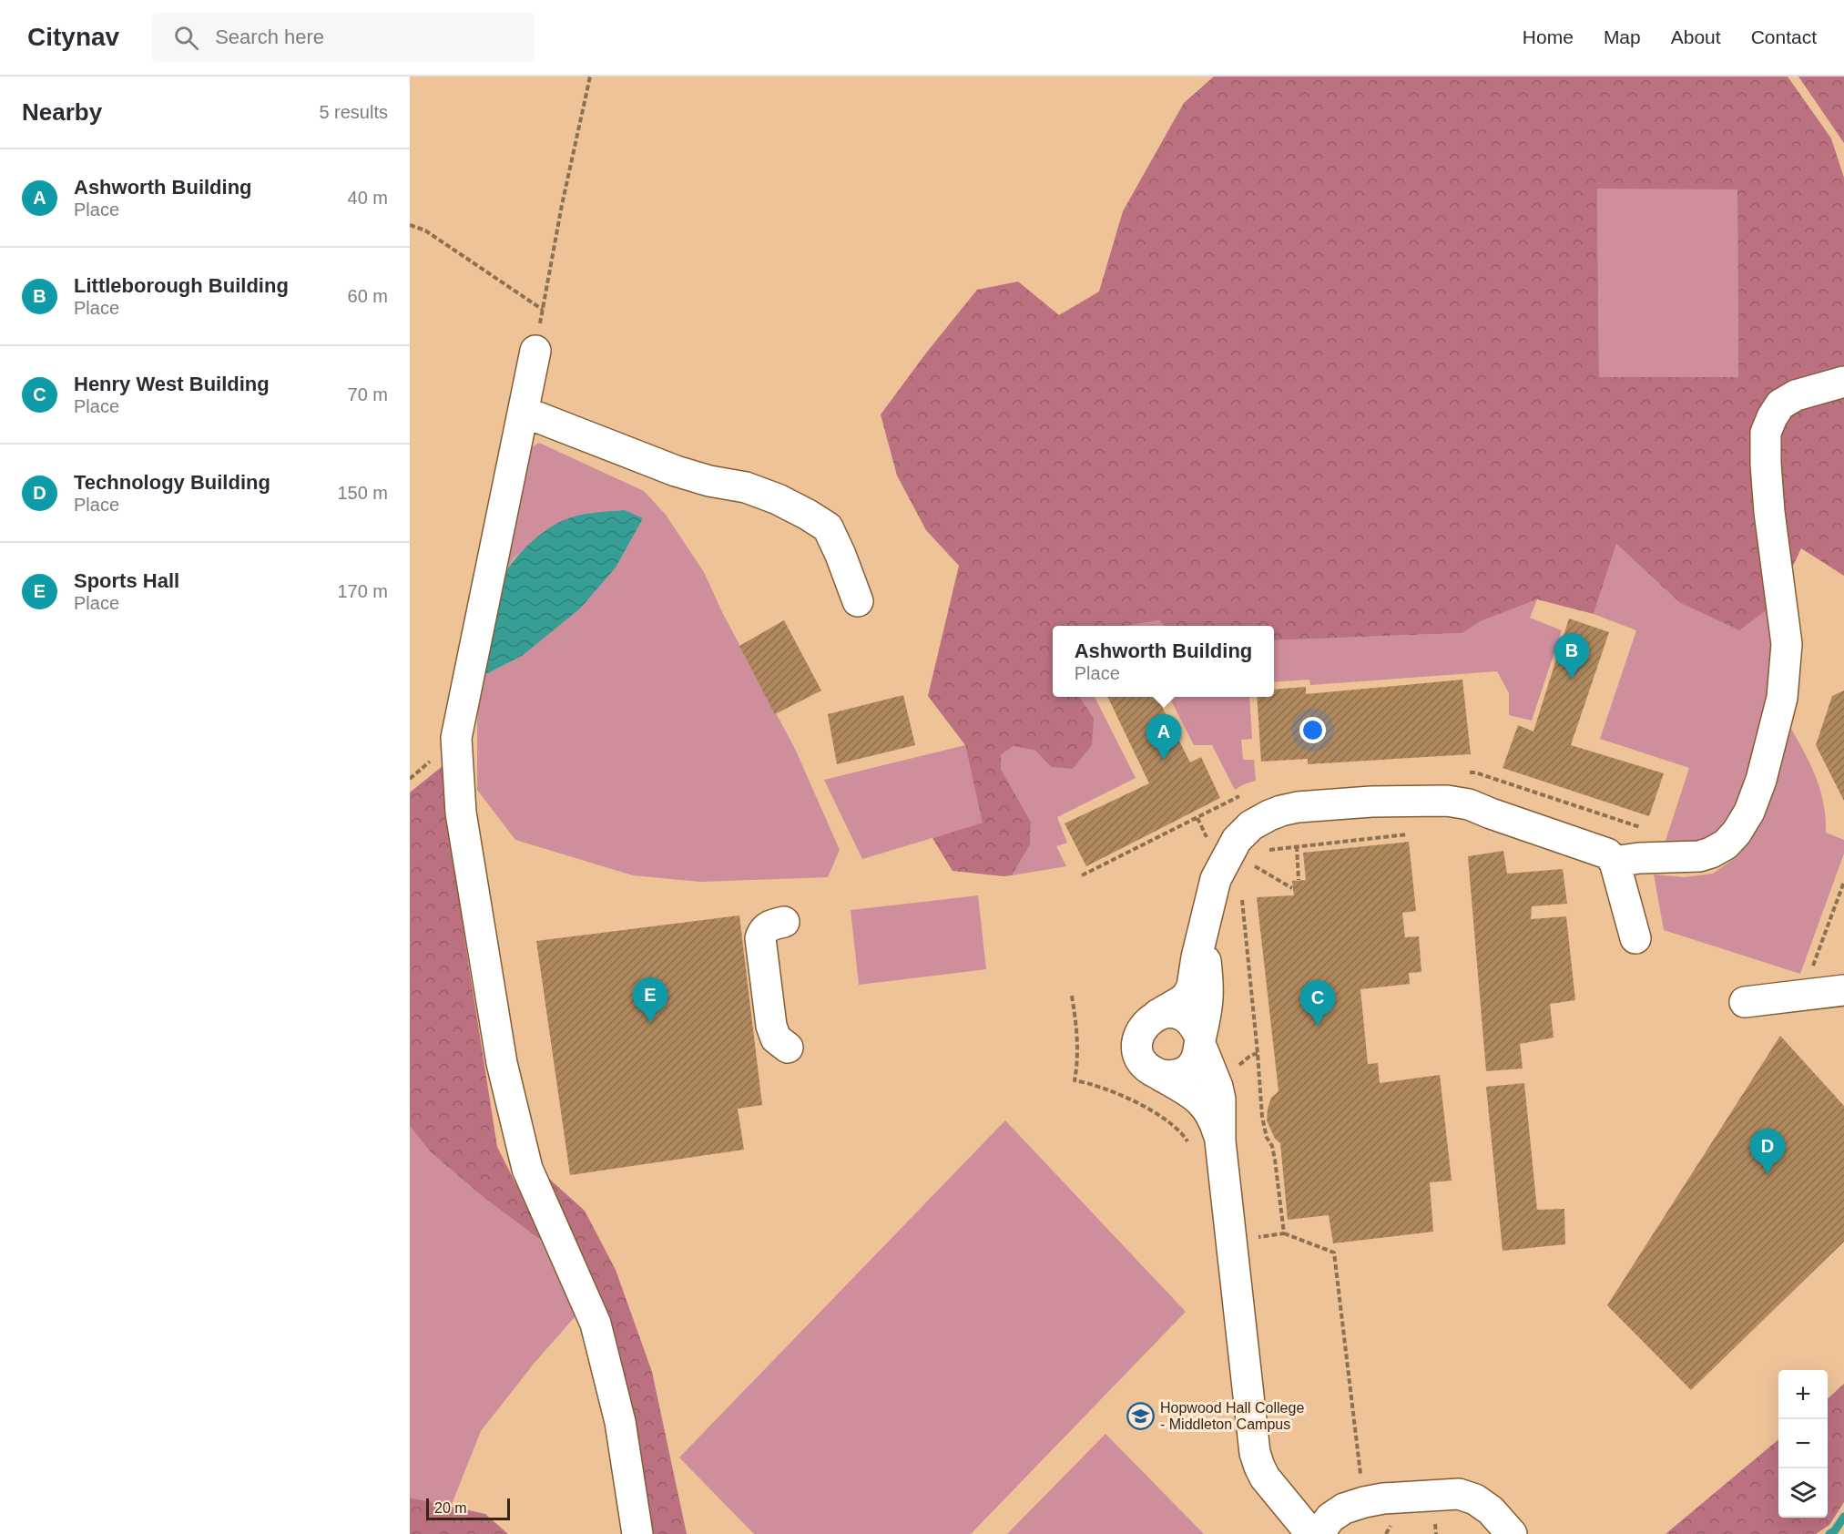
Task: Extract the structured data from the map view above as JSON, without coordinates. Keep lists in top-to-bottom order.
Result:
{
  "places": {
    "school or university": ["Hopwood Hall College - Middleton Campus"]
  },
  "scale_bar": "20 m",
  "page": {
    "header": "Citynav",
    "search": "Search here",
    "nav": [
      "Home",
      "Map",
      "About",
      "Contact"
    ],
    "heading": ["Nearby", "5 results"],
    "list": [
      {
        "mark": "A",
        "name": "Ashworth Building",
        "note": "Place",
        "value": "40 m"
      },
      {
        "mark": "B",
        "name": "Littleborough Building",
        "note": "Place",
        "value": "60 m"
      },
      {
        "mark": "C",
        "name": "Henry West Building",
        "note": "Place",
        "value": "70 m"
      },
      {
        "mark": "D",
        "name": "Technology Building",
        "note": "Place",
        "value": "150 m"
      },
      {
        "mark": "E",
        "name": "Sports Hall",
        "note": "Place",
        "value": "170 m"
      }
    ],
    "popup": ["Ashworth Building", "Place"],
    "pins": [
      "B",
      "A",
      "E",
      "C",
      "D"
    ],
    "map_buttons": ["+", "−"],
    "scale": "20 m"
  }
}
